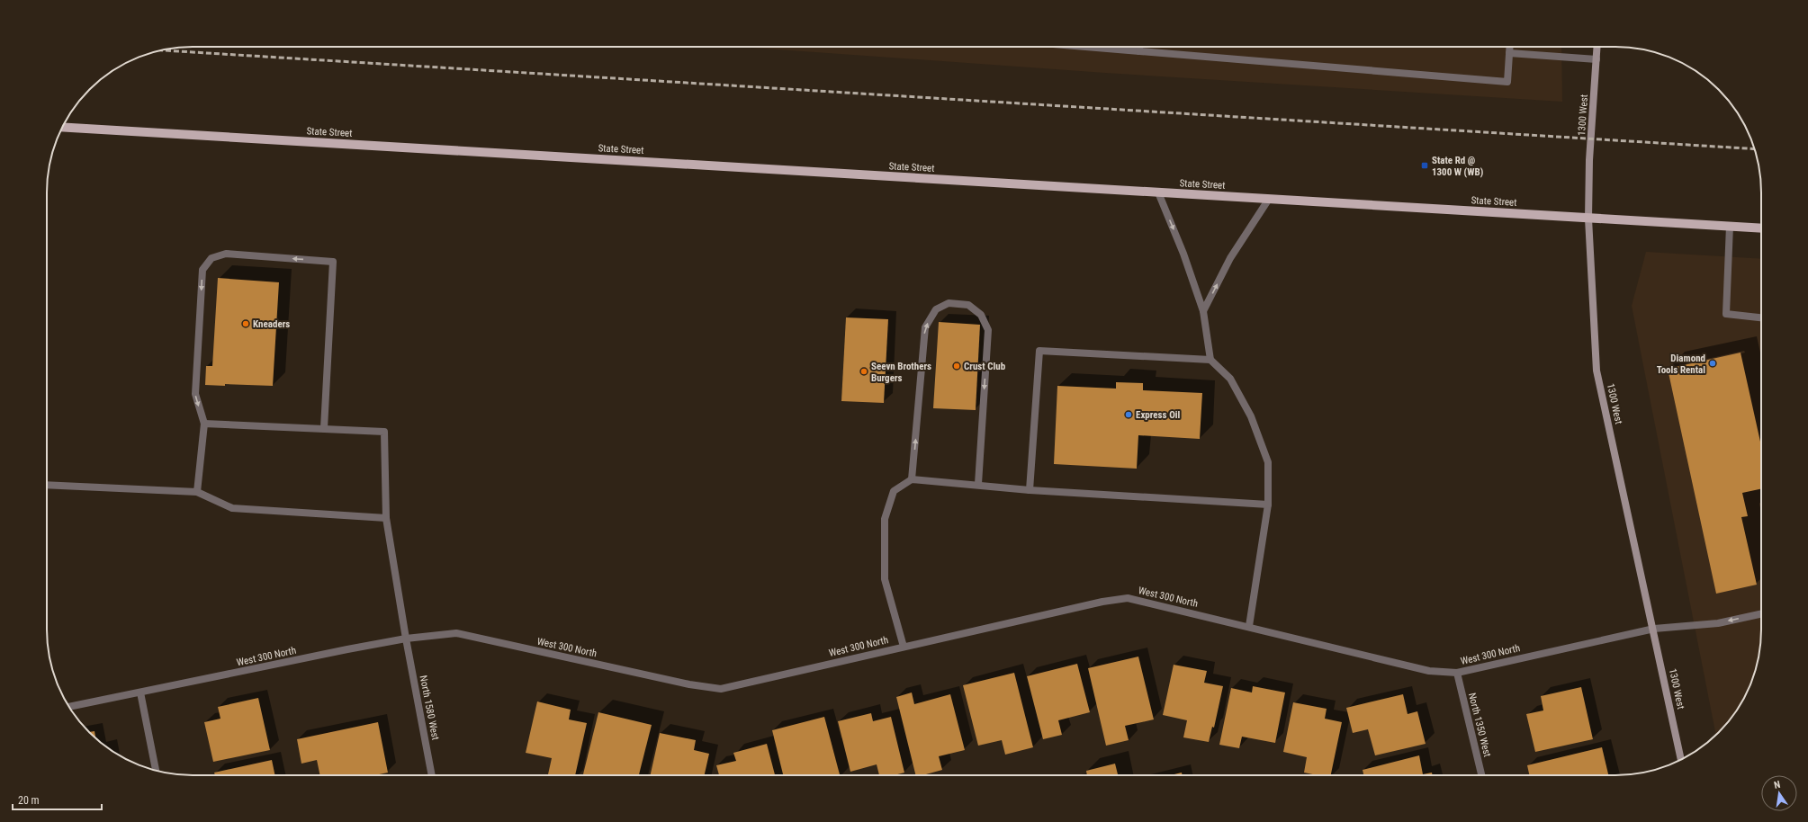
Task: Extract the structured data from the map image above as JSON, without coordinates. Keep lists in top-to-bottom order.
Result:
{
  "streets": {
    "main road": ["State Street"],
    "street": [
      "1300 West",
      "West 300 North",
      "North 1580 West",
      "North 1350 West"
    ]
  },
  "crossings": [
    ["1300 West", "State Street"],
    ["1300 West", "West 300 North"],
    ["West 300 North", "North 1580 West"],
    ["West 300 North", "North 1350 West"]
  ],
  "places": {
    "transit": ["State Rd @ 1300 W (WB)"],
    "other": [
      "Kneaders",
      "Diamond Tools Rental",
      "Crust Club",
      "Seevn Brothers Burgers",
      "Express Oil"
    ]
  },
  "scale_bar": "20 m",
  "north": "top"
}
